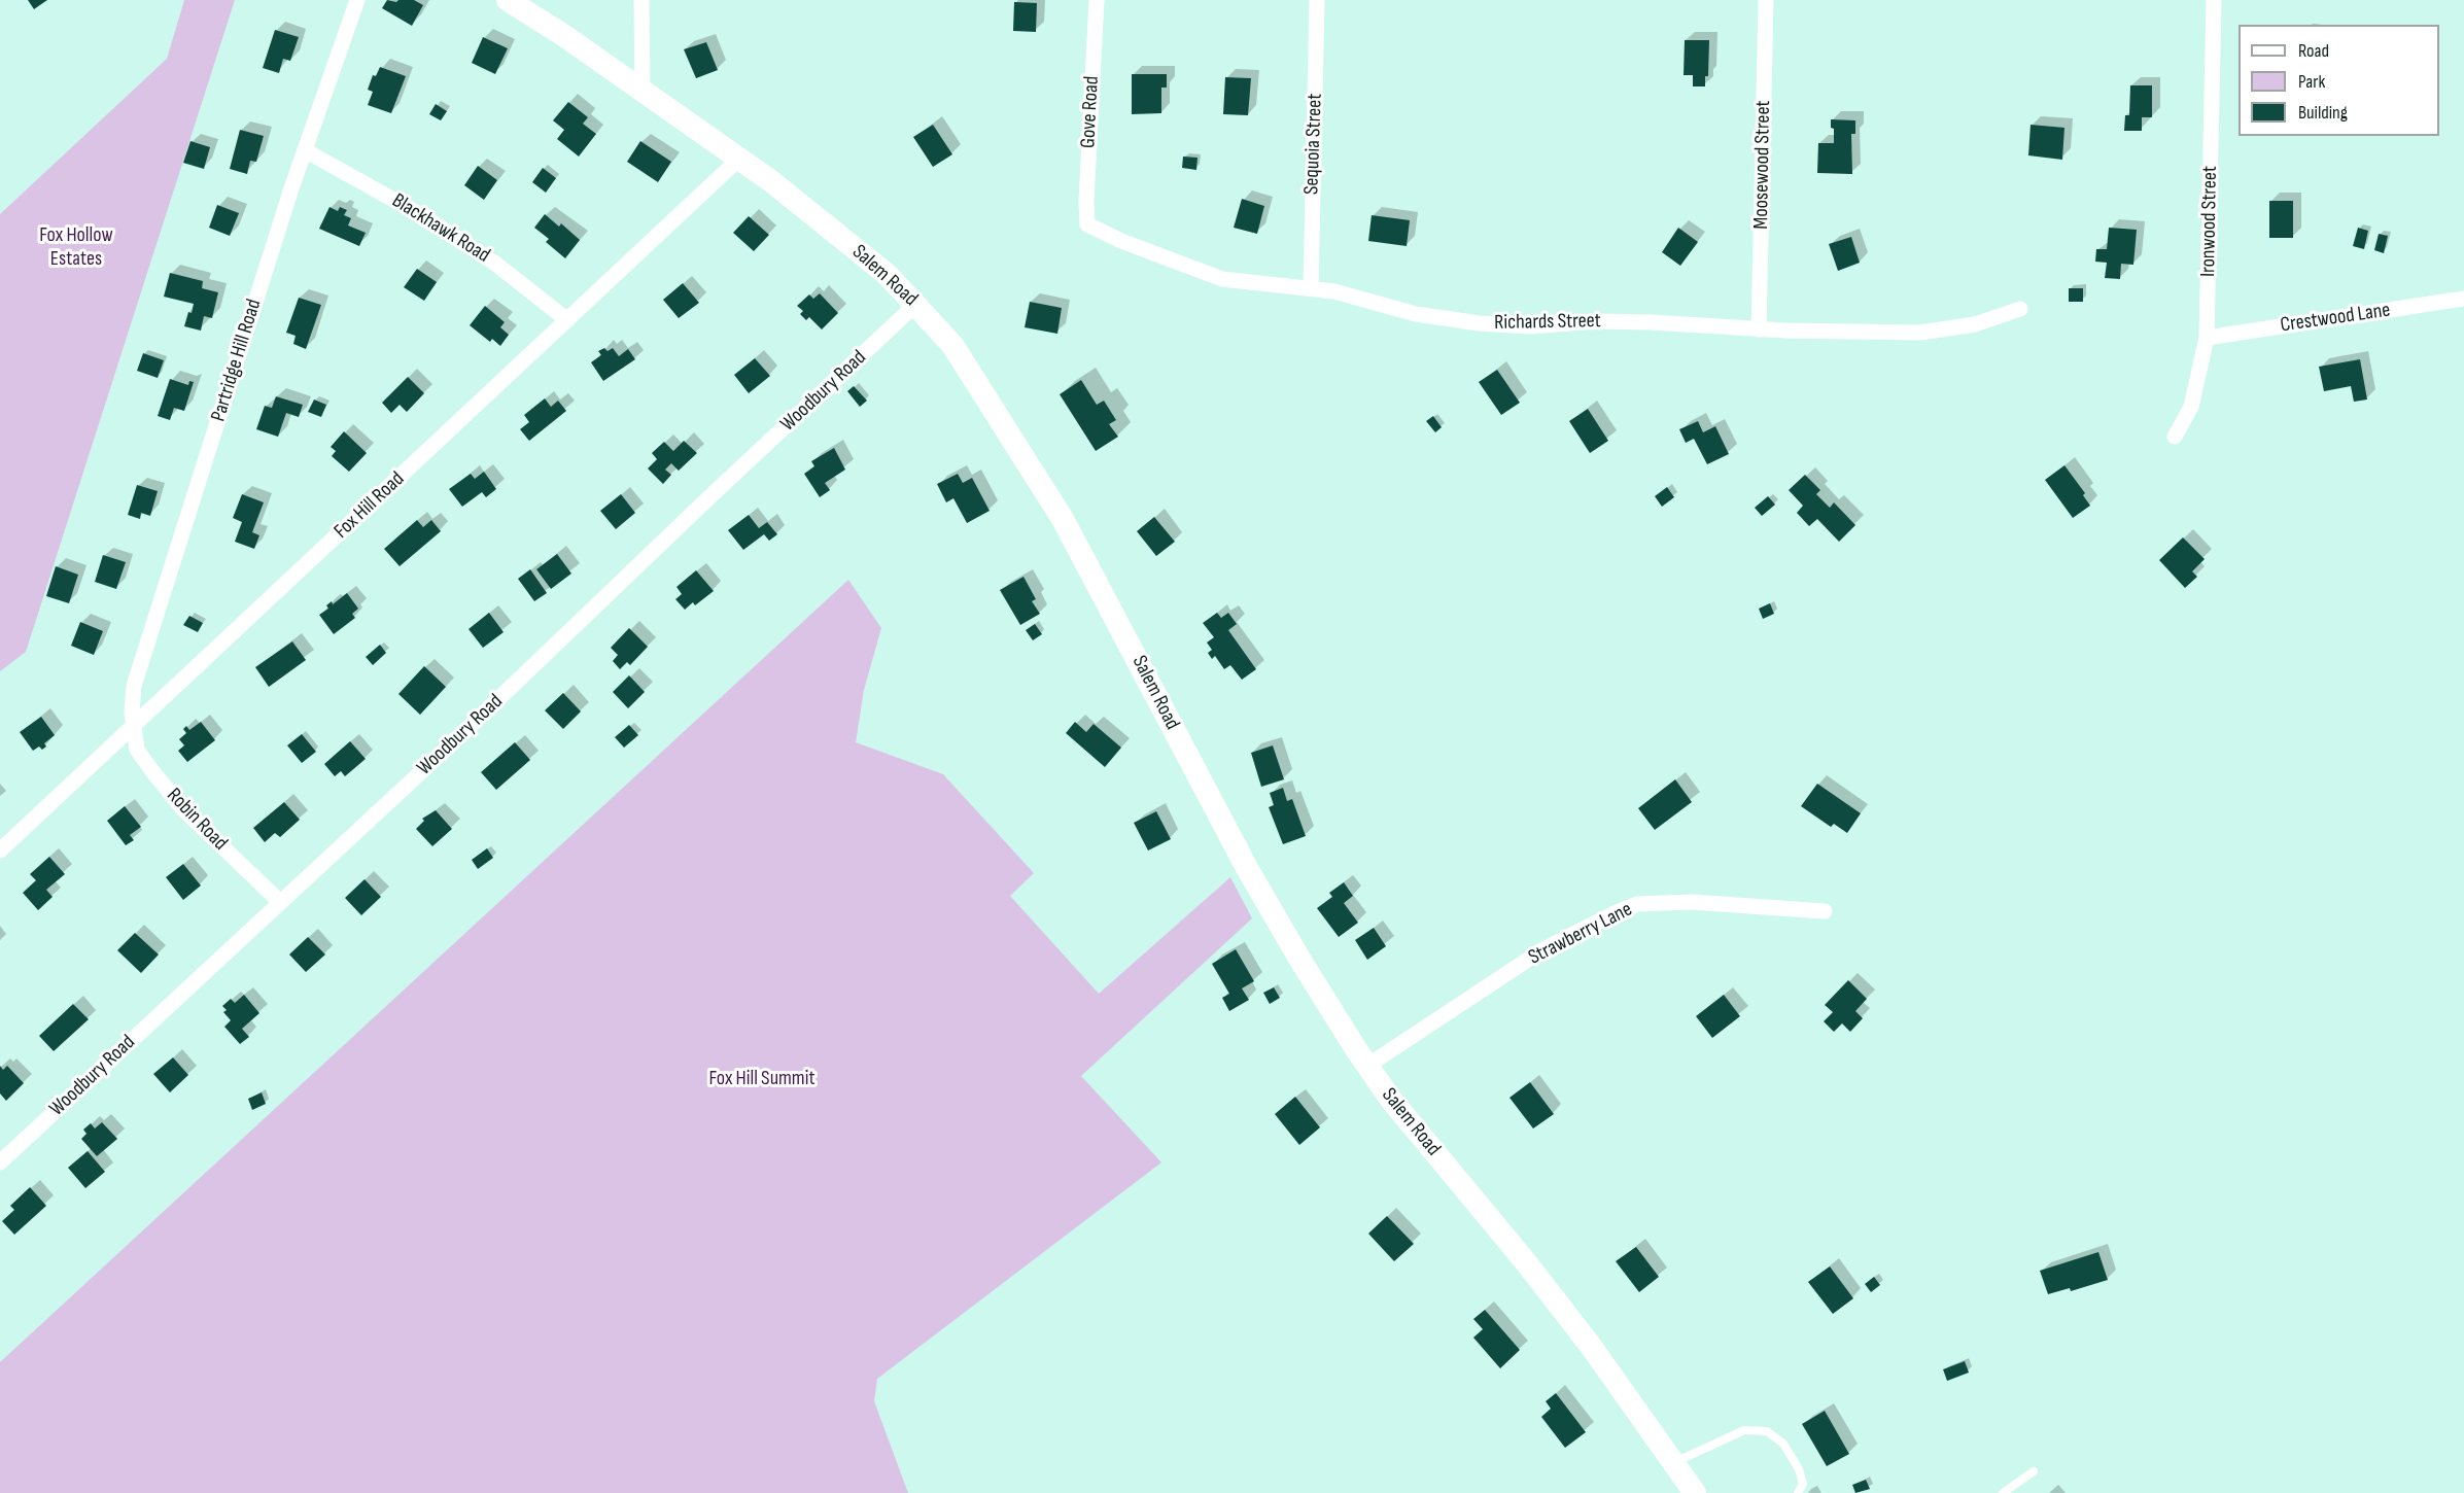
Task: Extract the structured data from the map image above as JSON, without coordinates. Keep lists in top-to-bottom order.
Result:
{
  "streets": {
    "main road": ["Salem Road"],
    "street": [
      "Gove Road",
      "Sequoia Street",
      "Moosewood Street",
      "Ironwood Street",
      "Blackhawk Road",
      "Crestwood Lane",
      "Richards Street",
      "Partridge Hill Road",
      "Woodbury Road",
      "Fox Hill Road",
      "Robin Road",
      "Strawberry Lane"
    ]
  },
  "crossings": [
    ["Gove Road", "Richards Street"],
    ["Sequoia Street", "Richards Street"],
    ["Moosewood Street", "Richards Street"],
    ["Ironwood Street", "Crestwood Lane"],
    ["Blackhawk Road", "Partridge Hill Road"],
    ["Blackhawk Road", "Fox Hill Road"],
    ["Salem Road", "Woodbury Road"],
    ["Salem Road", "Fox Hill Road"],
    ["Salem Road", "Strawberry Lane"],
    ["Partridge Hill Road", "Fox Hill Road"],
    ["Partridge Hill Road", "Robin Road"],
    ["Woodbury Road", "Robin Road"],
    ["Fox Hill Road", "Robin Road"]
  ],
  "parks": ["Fox Hollow Estates", "Fox Hill Summit"],
  "legend": ["Road", "Park", "Building"]
}
